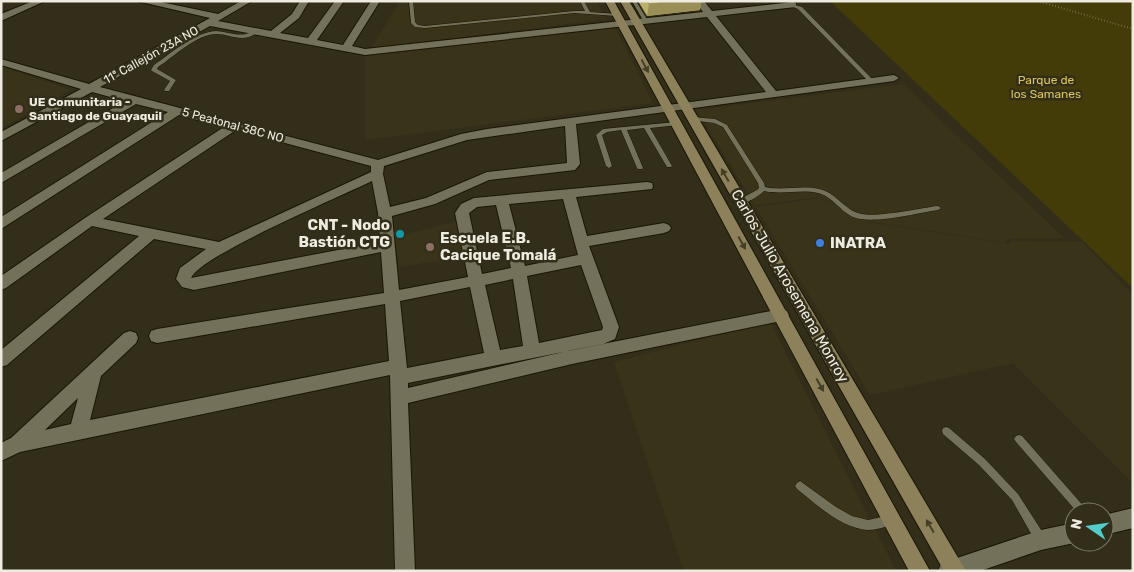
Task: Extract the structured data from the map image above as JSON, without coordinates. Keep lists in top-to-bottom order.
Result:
{
  "streets": {
    "main road": ["Carlos Julio Arosemena Monroy"],
    "street": ["11º Callejón 23A NO", "5 Peatonal 38C NO"]
  },
  "crossings": [
    ["11º Callejón 23A NO", "5 Peatonal 38C NO"]
  ],
  "parks": ["Parque de los Samanes"],
  "places": [
    "UE Comunitaria - Santiago de Guayaquil",
    "CNT - Nodo Bastión CTG",
    "INATRA",
    "Escuela E.B. Cacique Tomalá"
  ],
  "north": "left"
}
